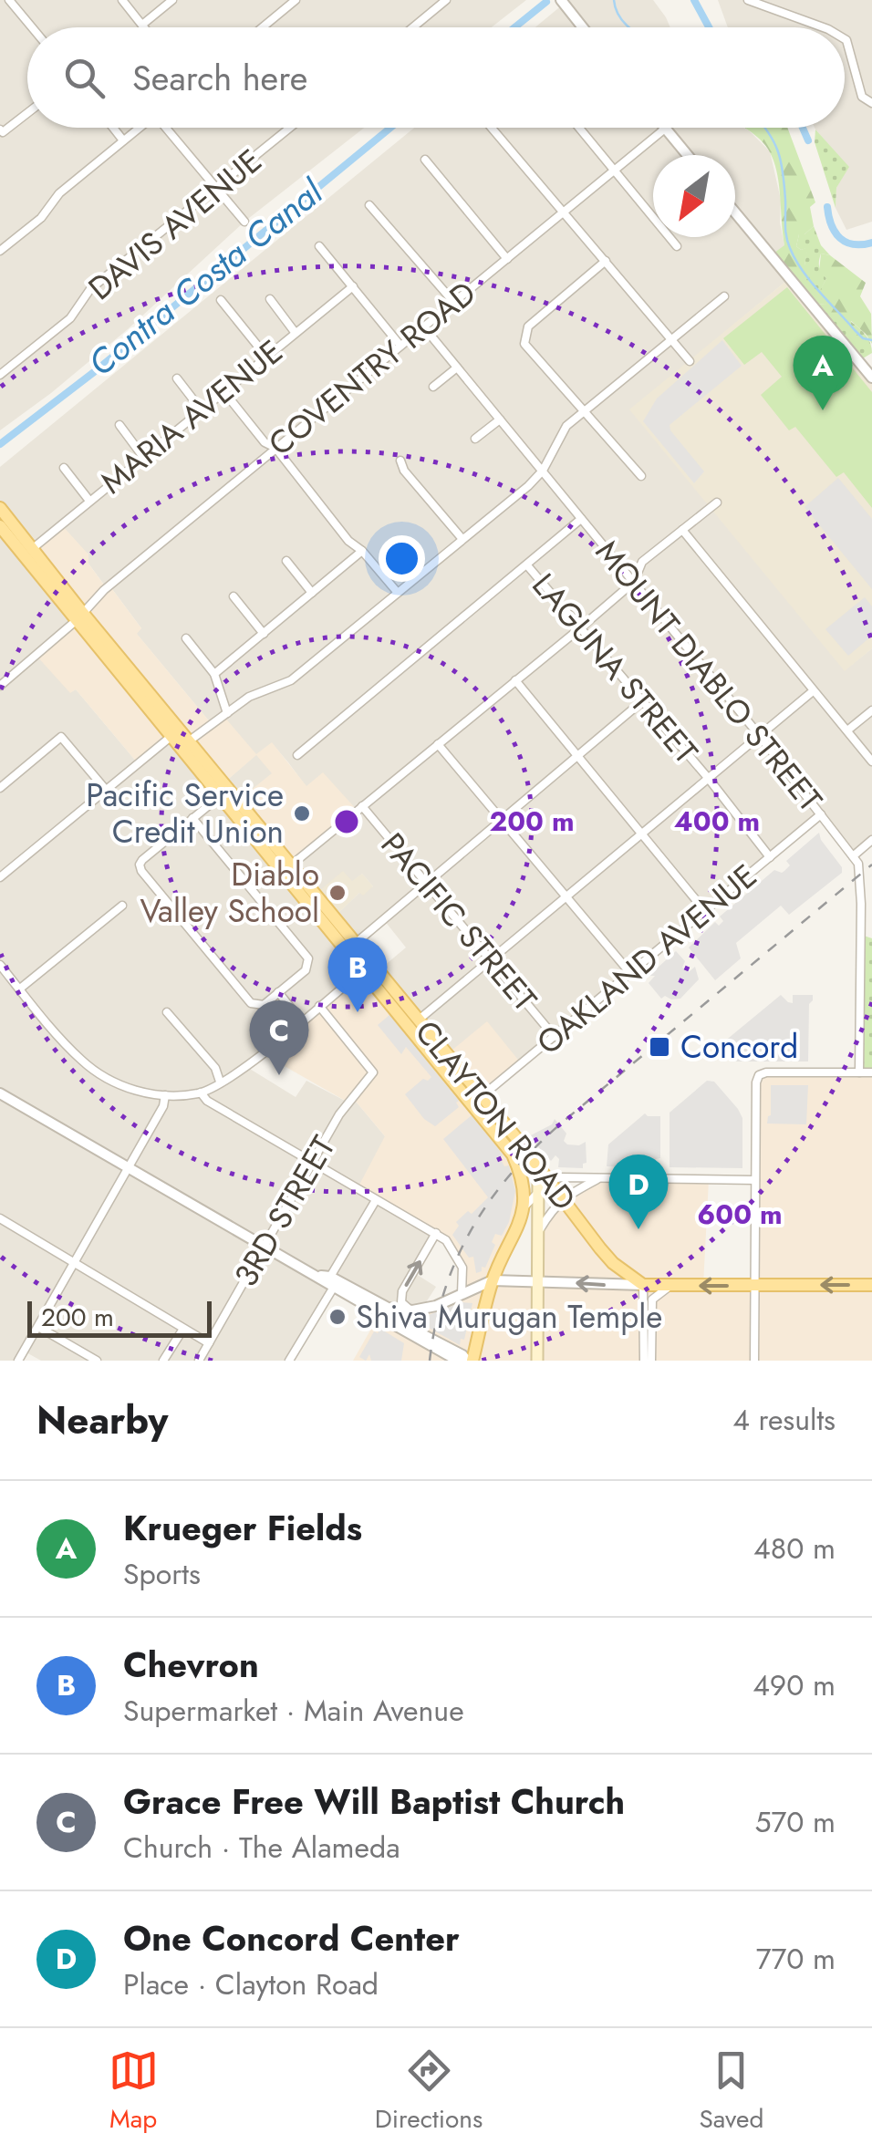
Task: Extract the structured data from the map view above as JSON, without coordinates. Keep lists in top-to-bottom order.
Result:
{
  "streets": {
    "main road": ["CLAYTON ROAD"],
    "street": [
      "DAVIS AVENUE",
      "COVENTRY ROAD",
      "MARIA AVENUE",
      "LAGUNA STREET",
      "MOUNT DIABLO STREET",
      "PACIFIC STREET",
      "OAKLAND AVENUE",
      "3RD STREET"
    ]
  },
  "crossings": [
    ["COVENTRY ROAD", "MOUNT DIABLO STREET"],
    ["COVENTRY ROAD", "CLAYTON ROAD"],
    ["MARIA AVENUE", "CLAYTON ROAD"],
    ["LAGUNA STREET", "OAKLAND AVENUE"],
    ["MOUNT DIABLO STREET", "OAKLAND AVENUE"],
    ["PACIFIC STREET", "OAKLAND AVENUE"],
    ["OAKLAND AVENUE", "CLAYTON ROAD"]
  ],
  "water": ["Contra Costa Canal"],
  "places": {
    "other": ["Pacific Service Credit Union", "Diablo Valley School", "Shiva Murugan Temple"],
    "transit": ["Concord"]
  },
  "scale_bar": "200 m",
  "north": "bottom left",
  "page": {
    "search": "Search here",
    "pins": [
      "A",
      "B",
      "C",
      "D"
    ],
    "scale": "200 m",
    "heading": ["Nearby", "4 results"],
    "list": [
      {
        "mark": "A",
        "name": "Krueger Fields",
        "note": "Sports",
        "value": "480 m"
      },
      {
        "mark": "B",
        "name": "Chevron",
        "note": "Supermarket · Main Avenue",
        "value": "490 m"
      },
      {
        "mark": "C",
        "name": "Grace Free Will Baptist Church",
        "note": "Church · The Alameda",
        "value": "570 m"
      },
      {
        "mark": "D",
        "name": "One Concord Center",
        "note": "Place · Clayton Road",
        "value": "770 m"
      }
    ],
    "nav": ["Map", "Directions", "Saved"]
  },
  "rings": ["200 m", "400 m", "600 m"]
}
